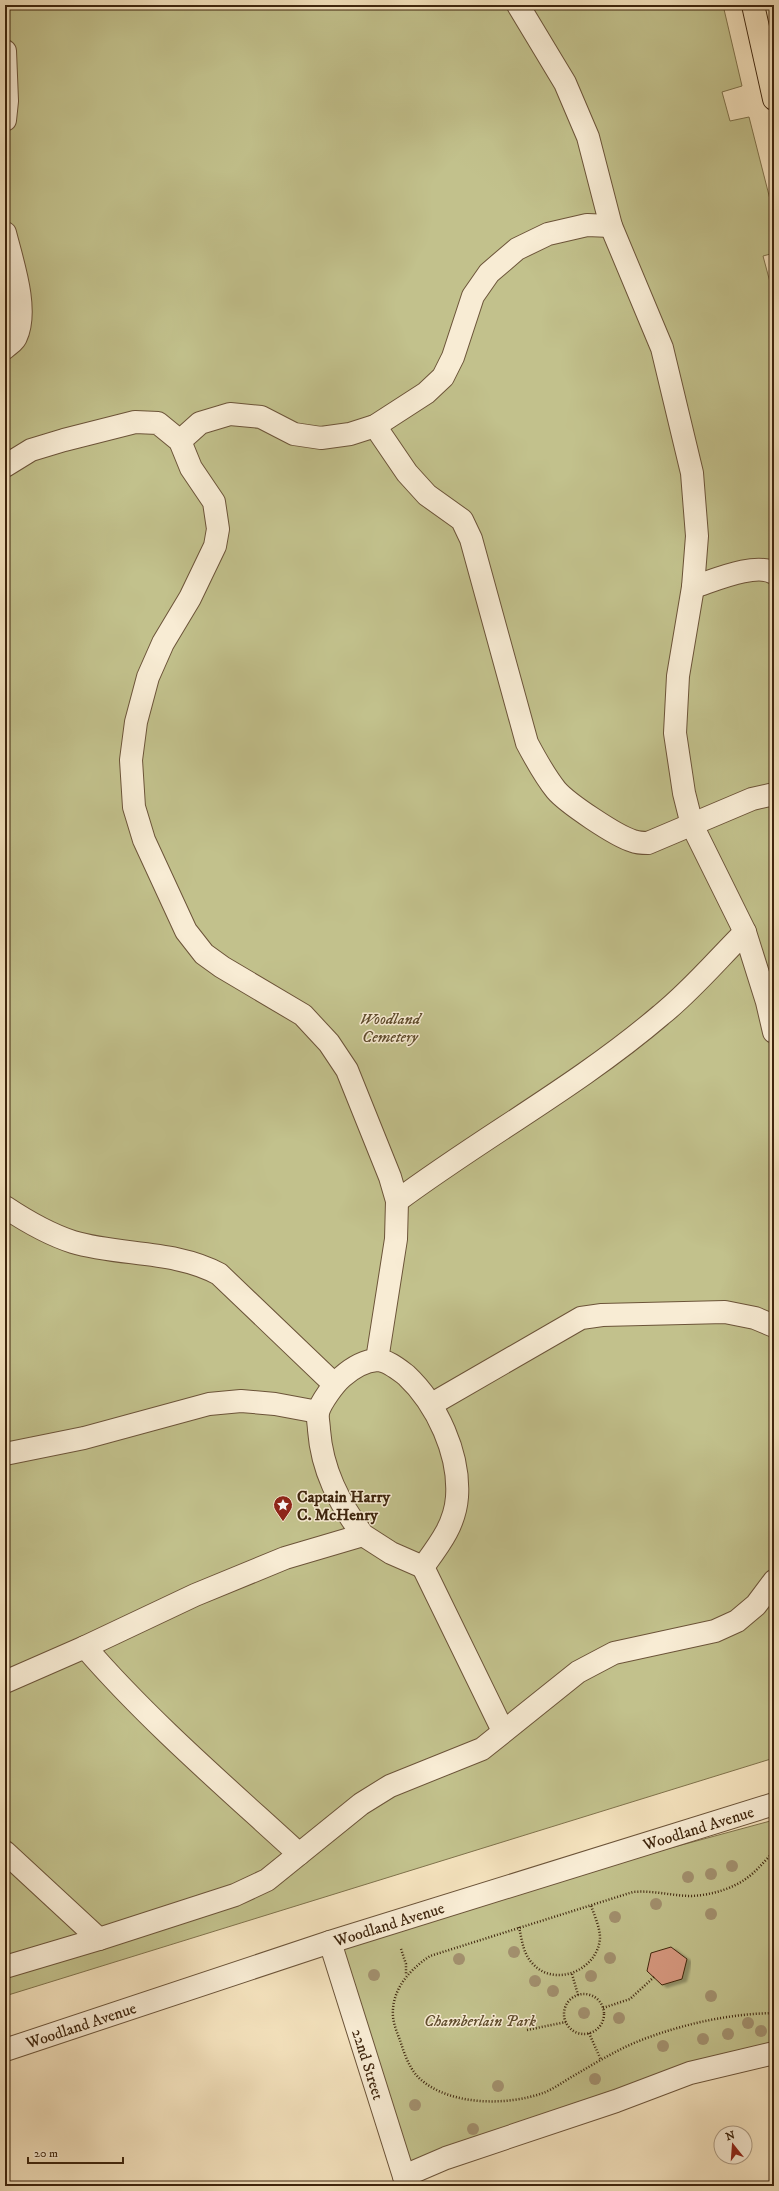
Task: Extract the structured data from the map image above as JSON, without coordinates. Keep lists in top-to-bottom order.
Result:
{
  "streets": {
    "street": ["Woodland Avenue", "22nd Street"]
  },
  "crossings": [
    ["Woodland Avenue", "22nd Street"]
  ],
  "parks": ["Woodland Cemetery", "Chamberlain Park"],
  "places": {
    "place": ["Captain Harry C. McHenry"]
  },
  "scale_bar": "20 m",
  "north": "top"
}
